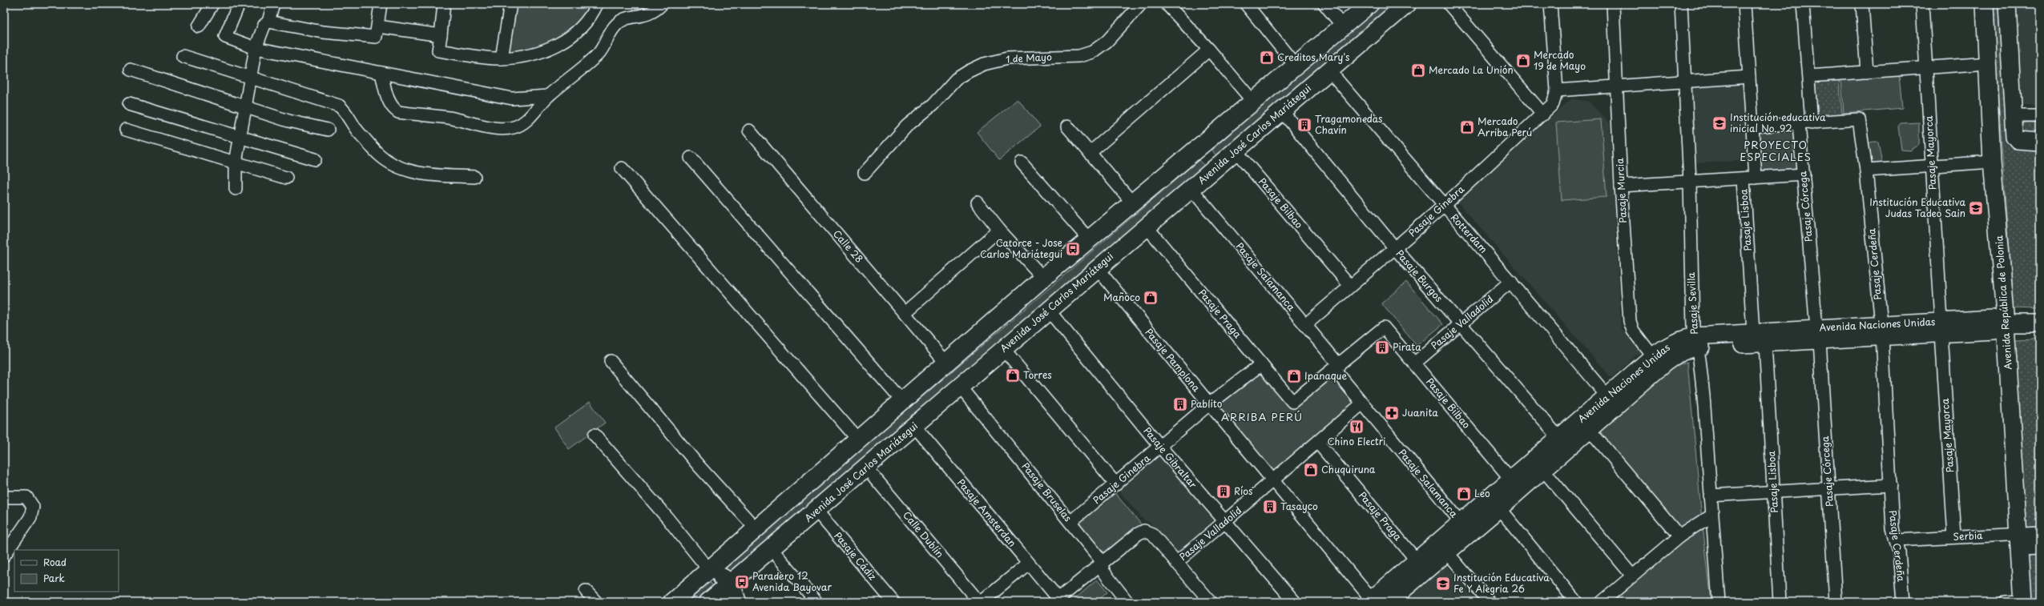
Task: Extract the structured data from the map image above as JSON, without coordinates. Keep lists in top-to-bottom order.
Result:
{
  "streets": {
    "main road": ["Avenida José Carlos Mariátegui"],
    "street": [
      "1 de Mayo",
      "Pasaje Mayorca",
      "Pasaje Murcia",
      "Pasaje Bilbao",
      "Pasaje Córcega",
      "Pasaje Ginebra",
      "Pasaje Lisboa",
      "Rotterdam",
      "Calle 28",
      "Pasaje Cerdeña",
      "Pasaje Burgos",
      "Pasaje Salamanca",
      "Avenida República de Polonia",
      "Pasaje Sevilla",
      "Pasaje Praga",
      "Pasaje Valladolid",
      "Avenida Naciones Unidas",
      "Pasaje Pamplona",
      "Pasaje Gibraltar",
      "Pasaje Bruselas",
      "Pasaje Amsterdan",
      "Calle Dublín",
      "Serbia",
      "Pasaje Cádiz"
    ]
  },
  "crossings": [
    ["Avenida José Carlos Mariátegui", "Pasaje Bilbao"],
    ["Avenida José Carlos Mariátegui", "Rotterdam"],
    ["Avenida José Carlos Mariátegui", "Pasaje Burgos"],
    ["Avenida José Carlos Mariátegui", "Pasaje Salamanca"],
    ["Avenida José Carlos Mariátegui", "Pasaje Praga"],
    ["Avenida José Carlos Mariátegui", "Pasaje Pamplona"],
    ["Avenida José Carlos Mariátegui", "Pasaje Gibraltar"],
    ["Avenida José Carlos Mariátegui", "Pasaje Bruselas"],
    ["Avenida José Carlos Mariátegui", "Pasaje Amsterdan"],
    ["Avenida José Carlos Mariátegui", "Calle Dublín"],
    ["Avenida José Carlos Mariátegui", "Pasaje Cádiz"],
    ["Pasaje Mayorca", "Avenida Naciones Unidas"],
    ["Pasaje Mayorca", "Serbia"],
    ["Pasaje Murcia", "Avenida Naciones Unidas"],
    ["Pasaje Bilbao", "Pasaje Ginebra"],
    ["Pasaje Bilbao", "Pasaje Salamanca"],
    ["Pasaje Bilbao", "Pasaje Praga"],
    ["Pasaje Bilbao", "Pasaje Valladolid"],
    ["Pasaje Bilbao", "Avenida Naciones Unidas"],
    ["Pasaje Córcega", "Pasaje Cerdeña"],
    ["Pasaje Córcega", "Avenida Naciones Unidas"],
    ["Pasaje Ginebra", "Rotterdam"],
    ["Pasaje Ginebra", "Pasaje Burgos"],
    ["Pasaje Ginebra", "Pasaje Salamanca"],
    ["Pasaje Ginebra", "Pasaje Praga"],
    ["Pasaje Ginebra", "Pasaje Pamplona"],
    ["Pasaje Ginebra", "Pasaje Gibraltar"],
    ["Pasaje Ginebra", "Pasaje Bruselas"],
    ["Pasaje Lisboa", "Pasaje Cerdeña"],
    ["Pasaje Lisboa", "Avenida Naciones Unidas"],
    ["Rotterdam", "Pasaje Valladolid"],
    ["Rotterdam", "Avenida Naciones Unidas"],
    ["Pasaje Cerdeña", "Avenida Naciones Unidas"],
    ["Pasaje Cerdeña", "Serbia"],
    ["Pasaje Burgos", "Pasaje Valladolid"],
    ["Pasaje Burgos", "Avenida Naciones Unidas"],
    ["Pasaje Salamanca", "Pasaje Praga"],
    ["Pasaje Salamanca", "Pasaje Valladolid"],
    ["Pasaje Salamanca", "Avenida Naciones Unidas"],
    ["Avenida República de Polonia", "Avenida Naciones Unidas"],
    ["Avenida República de Polonia", "Serbia"],
    ["Pasaje Sevilla", "Avenida Naciones Unidas"],
    ["Pasaje Praga", "Pasaje Valladolid"],
    ["Pasaje Praga", "Avenida Naciones Unidas"],
    ["Pasaje Valladolid", "Pasaje Pamplona"],
    ["Pasaje Valladolid", "Pasaje Gibraltar"],
    ["Avenida Naciones Unidas", "Pasaje Pamplona"]
  ],
  "districts": ["PROYECTO ESPECIALES", "ARRIBA PERÚ"],
  "places": {
    "shop": [
      "Creditos Mary's",
      "Mercado 19 de Mayo",
      "Mercado La Unión",
      "Mercado Arriba Perú",
      "Mañoco",
      "Torres",
      "Ipanaque",
      "Chuquiruna",
      "Leo"
    ],
    "school or university": ["Institución educativa inicial No. 92", "Institución Educativa Judas Tadeo Sain", "Institución Educativa Fe Y Alegria 26"],
    "building": [
      "Tragamonedas Chavín",
      "Pirata",
      "Pablito",
      "Ríos",
      "Tasayco"
    ],
    "bus stop": ["Catorce - Jose Carlos Mariátegui", "Paradero 12 Avenida Bayovar"],
    "pharmacy": ["Juanita"],
    "restaurant": ["Chino Electri"]
  },
  "legend": ["Road", "Park"]
}
